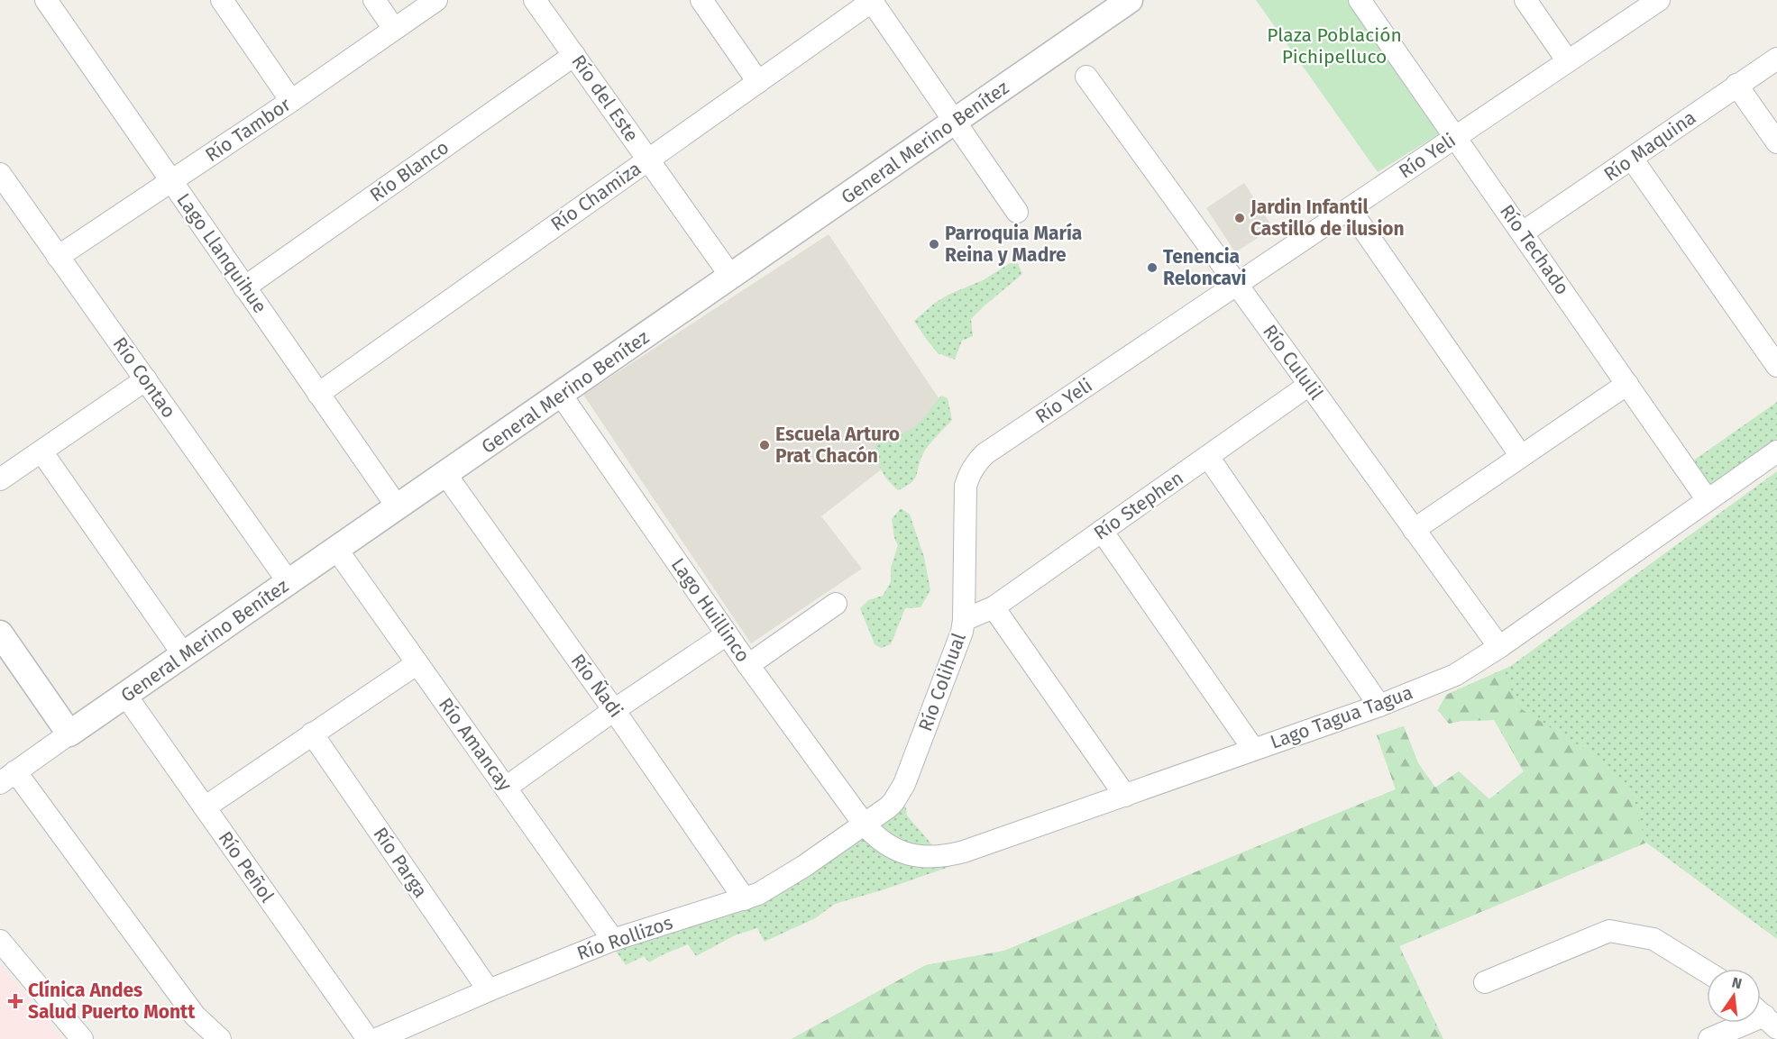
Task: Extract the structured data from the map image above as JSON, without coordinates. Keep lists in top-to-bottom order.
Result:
{
  "streets": {
    "street": [
      "Río del Este",
      "Río Tambor",
      "General Merino Benítez",
      "Río Maquina",
      "Río Yeli",
      "Río Blanco",
      "Río Chamiza",
      "Río Techado",
      "Lago Llanquihue",
      "Río Cululil",
      "Río Contao",
      "Río Stephen",
      "Lago Huillinco",
      "Río Colihual",
      "Río Ñadi",
      "Lago Tagua Tagua",
      "Río Amancay",
      "Río Parga",
      "Río Peñol",
      "Río Rollizos"
    ]
  },
  "crossings": [
    ["Río del Este", "General Merino Benítez"],
    ["Río del Este", "Río Blanco"],
    ["Río del Este", "Río Chamiza"],
    ["Río Tambor", "Lago Llanquihue"],
    ["Río Tambor", "Río Contao"],
    ["General Merino Benítez", "Lago Llanquihue"],
    ["General Merino Benítez", "Río Contao"],
    ["General Merino Benítez", "Lago Huillinco"],
    ["General Merino Benítez", "Río Ñadi"],
    ["General Merino Benítez", "Río Amancay"],
    ["General Merino Benítez", "Río Peñol"],
    ["Río Maquina", "Río Techado"],
    ["Río Yeli", "Río Techado"],
    ["Río Yeli", "Río Cululil"],
    ["Río Yeli", "Río Colihual"],
    ["Río Blanco", "Lago Llanquihue"],
    ["Río Chamiza", "Lago Llanquihue"],
    ["Río Techado", "Lago Tagua Tagua"],
    ["Río Cululil", "Río Stephen"],
    ["Río Cululil", "Lago Tagua Tagua"],
    ["Río Stephen", "Río Colihual"],
    ["Lago Huillinco", "Río Colihual"],
    ["Lago Huillinco", "Lago Tagua Tagua"],
    ["Lago Huillinco", "Río Rollizos"],
    ["Río Colihual", "Lago Tagua Tagua"],
    ["Río Colihual", "Río Rollizos"],
    ["Río Ñadi", "Río Rollizos"],
    ["Lago Tagua Tagua", "Río Rollizos"],
    ["Río Amancay", "Río Rollizos"],
    ["Río Parga", "Río Rollizos"]
  ],
  "parks": ["Plaza Población Pichipelluco"],
  "places": {
    "other": [
      "Jardin Infantil Castillo de ilusion",
      "Parroquia María Reina y Madre",
      "Tenencia Reloncavi",
      "Escuela Arturo Prat Chacón"
    ],
    "health": ["Clínica Andes Salud Puerto Montt"]
  },
  "north": "top"
}
